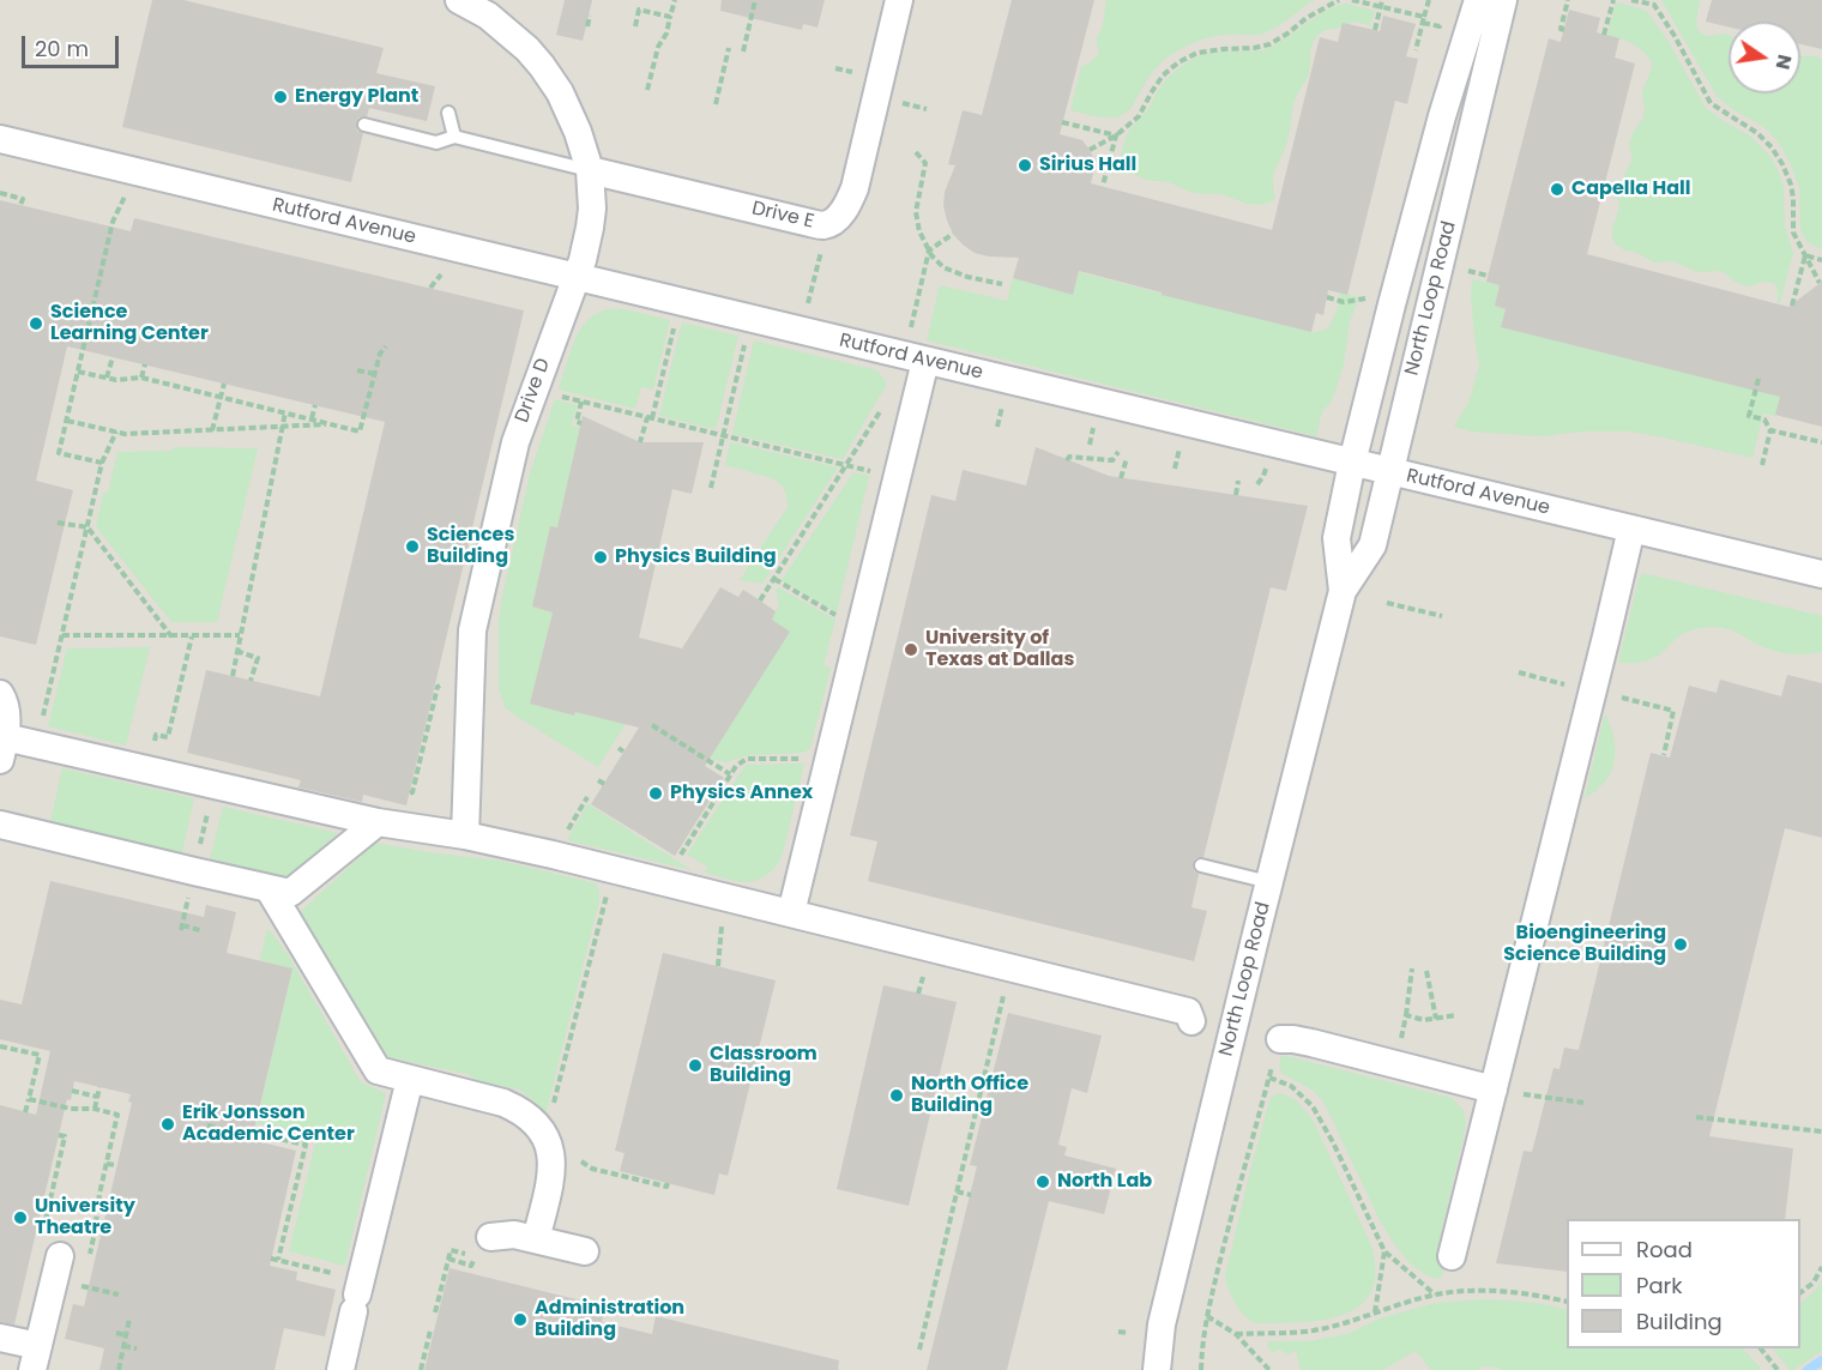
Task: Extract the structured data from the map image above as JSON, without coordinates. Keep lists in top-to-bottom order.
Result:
{
  "streets": {
    "street": [
      "Drive E",
      "Rutford Avenue",
      "North Loop Road",
      "Drive D"
    ]
  },
  "crossings": [
    ["Drive E", "Drive D"],
    ["Rutford Avenue", "North Loop Road"],
    ["Rutford Avenue", "Drive D"]
  ],
  "places": [
    "Energy Plant",
    "Sirius Hall",
    "Capella Hall",
    "Science Learning Center",
    "Sciences Building",
    "Physics Building",
    "University of Texas at Dallas",
    "Physics Annex",
    "Bioengineering Science Building",
    "Classroom Building",
    "North Office Building",
    "Erik Jonsson Academic Center",
    "North Lab",
    "University Theatre",
    "Administration Building"
  ],
  "legend": ["Road", "Park", "Building"],
  "scale_bar": "20 m",
  "north": "right"
}
